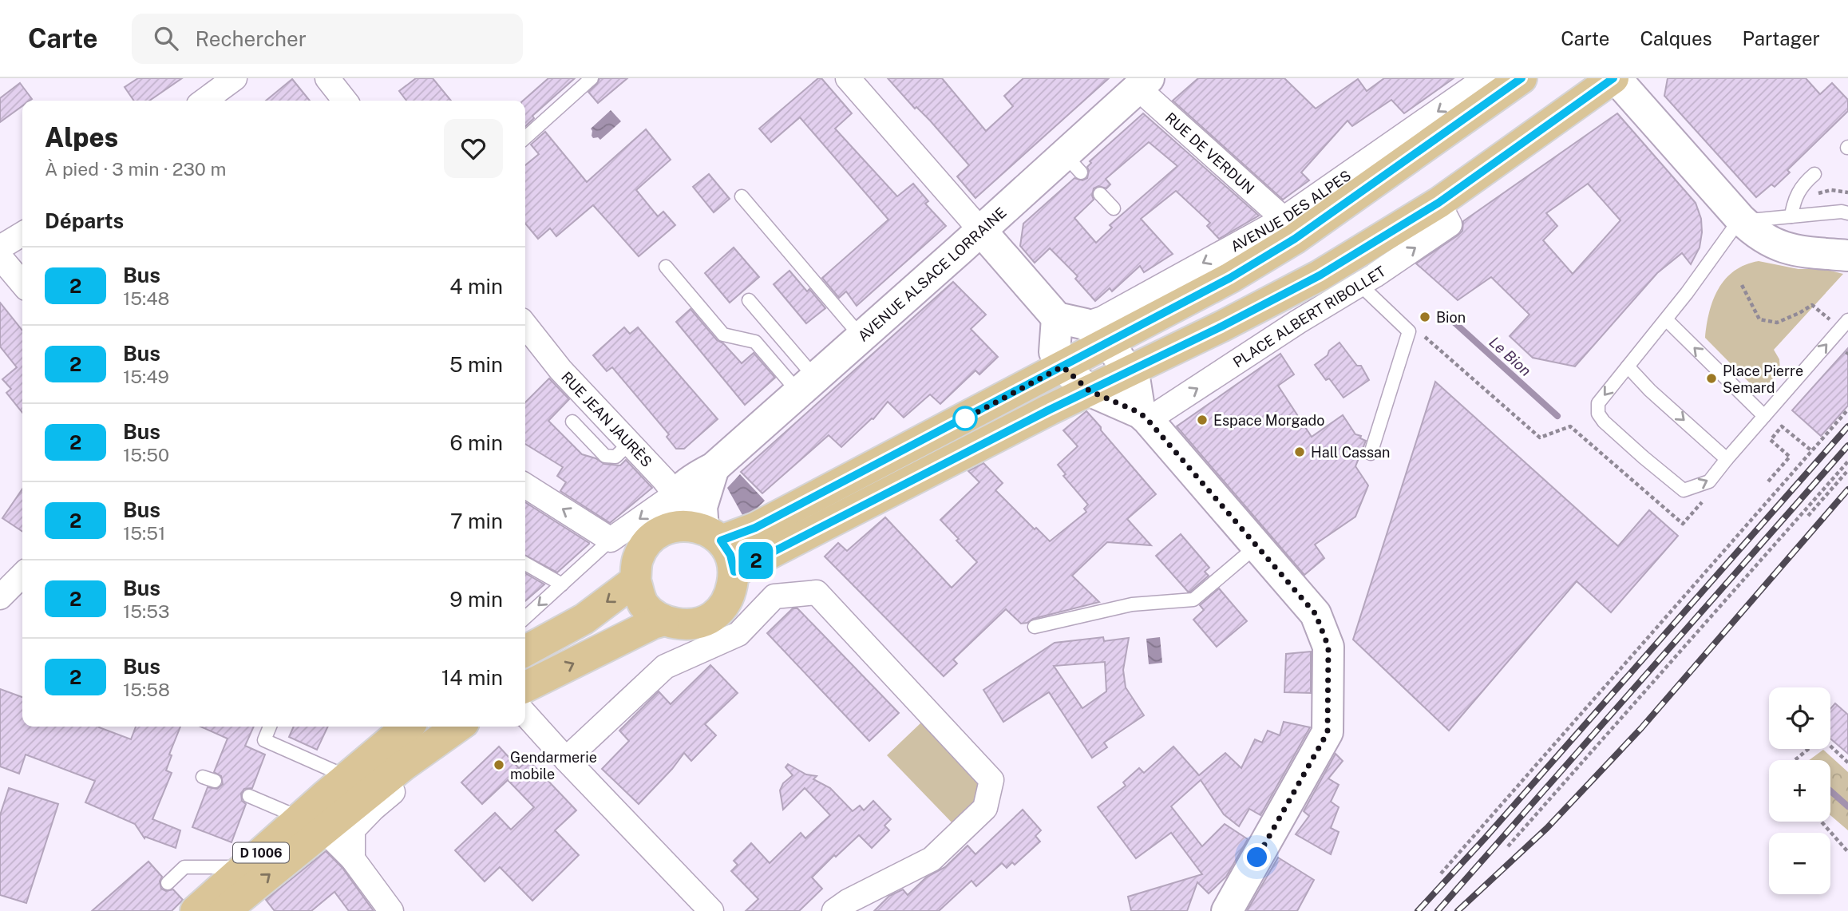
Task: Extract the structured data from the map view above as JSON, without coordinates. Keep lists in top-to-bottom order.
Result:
{
  "streets": {
    "main road": ["AVENUE DES ALPES", "D 1006"],
    "street": [
      "RUE DE VERDUN",
      "AVENUE ALSACE LORRAINE",
      "PLACE ALBERT RIBOLLET",
      "RUE JEAN JAURÈS"
    ]
  },
  "crossings": [
    ["RUE DE VERDUN", "AVENUE DES ALPES"],
    ["RUE DE VERDUN", "AVENUE ALSACE LORRAINE"],
    ["AVENUE DES ALPES", "AVENUE ALSACE LORRAINE"],
    ["AVENUE DES ALPES", "RUE JEAN JAURÈS"],
    ["AVENUE ALSACE LORRAINE", "RUE JEAN JAURÈS"]
  ],
  "one_way": ["PLACE ALBERT RIBOLLET"],
  "water": ["Le Bion"],
  "places": [
    "Bion",
    "Place Pierre Semard",
    "Espace Morgado",
    "Hall Cassan",
    "Gendarmerie mobile"
  ],
  "lines": ["bus line 2"],
  "page": {
    "header": "Carte",
    "search": "Rechercher",
    "nav": ["Carte", "Calques", "Partager"],
    "on_map": "2",
    "heading": [
      ["Alpes", "À pied · 3 min · 230 m"],
      "Départs"
    ],
    "list": [
      {
        "mark": "2",
        "name": "Bus",
        "note": "15:48",
        "value": "4 min"
      },
      {
        "mark": "2",
        "name": "Bus",
        "note": "15:49",
        "value": "5 min"
      },
      {
        "mark": "2",
        "name": "Bus",
        "note": "15:50",
        "value": "6 min"
      },
      {
        "mark": "2",
        "name": "Bus",
        "note": "15:51",
        "value": "7 min"
      },
      {
        "mark": "2",
        "name": "Bus",
        "note": "15:53",
        "value": "9 min"
      },
      {
        "mark": "2",
        "name": "Bus",
        "note": "15:58",
        "value": "14 min"
      }
    ],
    "map_buttons": ["+", "−"]
  }
}
